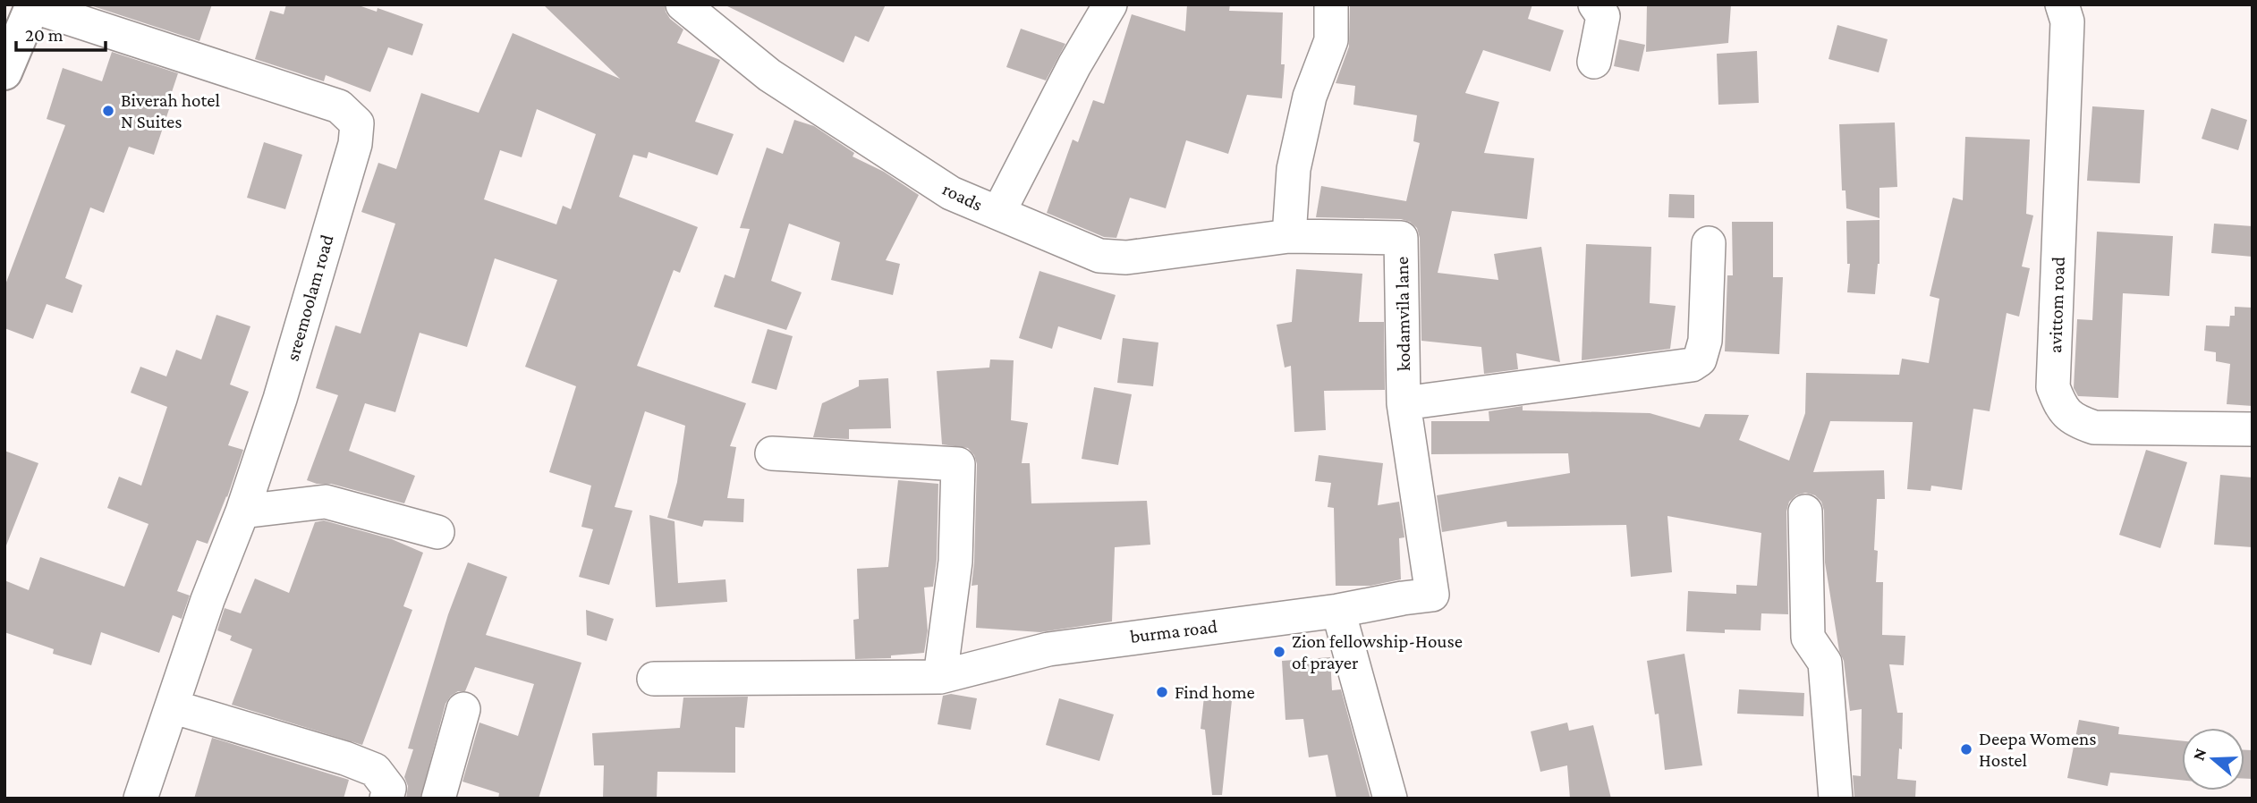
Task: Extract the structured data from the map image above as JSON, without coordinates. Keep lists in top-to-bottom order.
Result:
{
  "streets": {
    "street": [
      "roads",
      "sreemoolam road",
      "avittom road",
      "kodamvila lane",
      "burma road"
    ]
  },
  "crossings": [
    ["roads", "kodamvila lane"],
    ["kodamvila lane", "burma road"]
  ],
  "places": [
    "Biverah hotel N Suites",
    "Zion fellowship-House of prayer",
    "Find home",
    "Deepa Womens Hostel"
  ],
  "scale_bar": "20 m",
  "north": "left"
}
